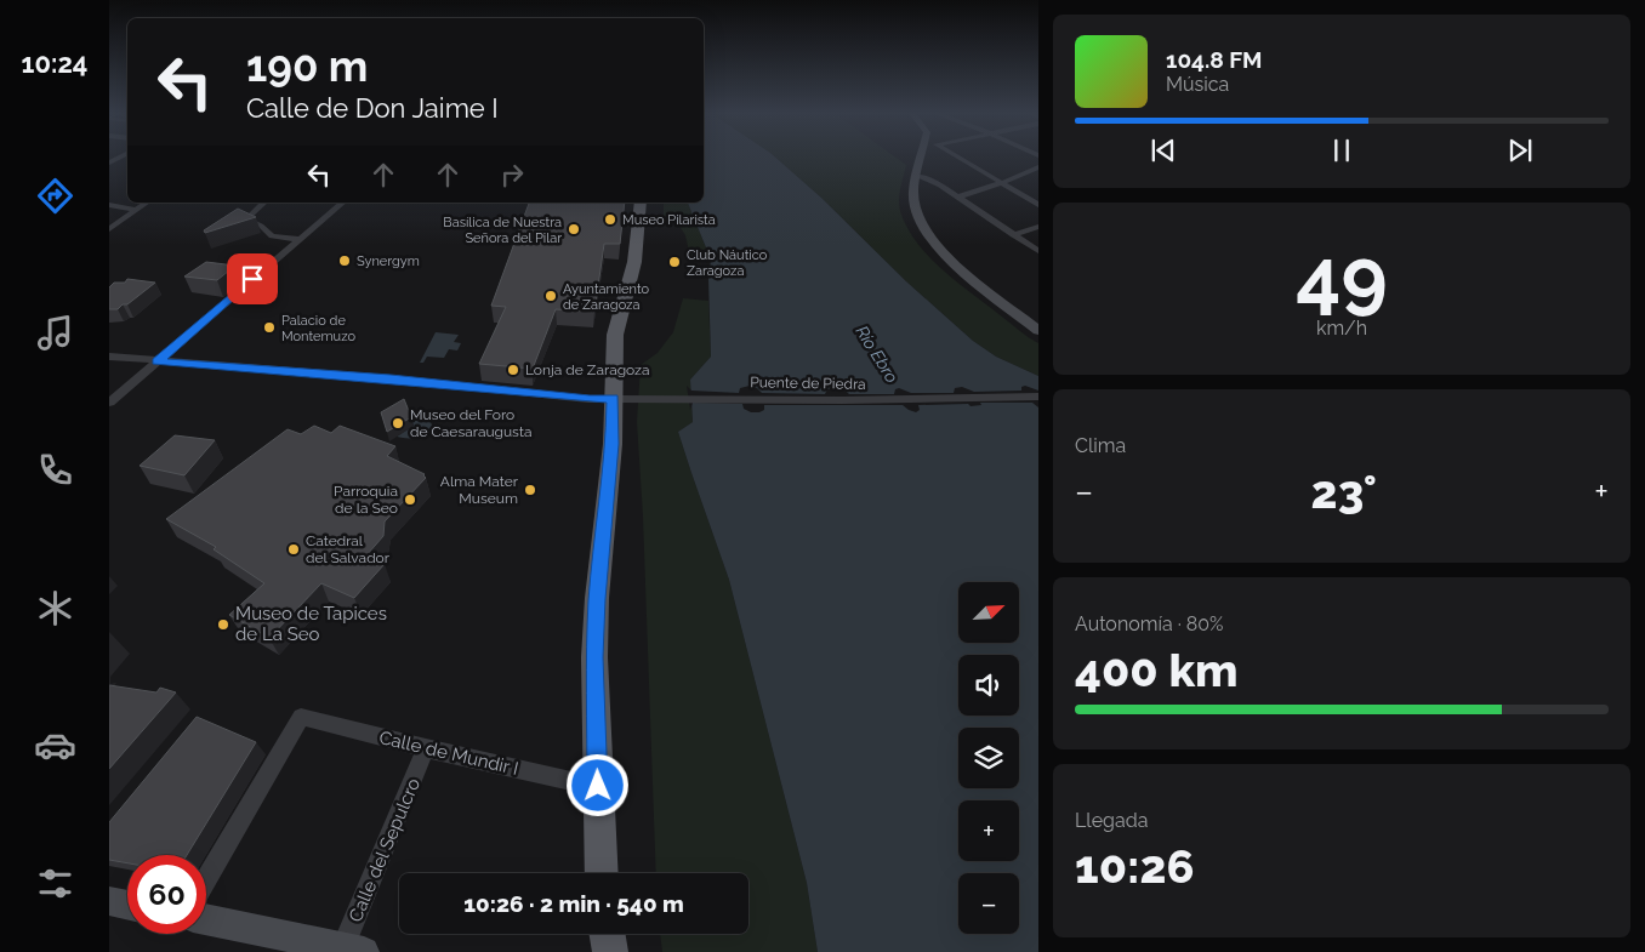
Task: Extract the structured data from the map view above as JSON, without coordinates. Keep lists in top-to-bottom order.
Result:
{
  "streets": {
    "street": ["Puente de Piedra", "Calle de Mundir I", "Calle del Sepulcro"]
  },
  "crossings": [
    ["Calle de Mundir I", "Calle del Sepulcro"]
  ],
  "water": ["Río Ebro"],
  "places": [
    "Museo Pilarista",
    "Basílica de Nuestra Señora del Pilar",
    "Synergym",
    "Club Náutico Zaragoza",
    "Ayuntamiento de Zaragoza",
    "Palacio de Montemuzo",
    "Lonja de Zaragoza",
    "Museo del Foro de Caesaraugusta",
    "Alma Mater Museum",
    "Parroquia de la Seo",
    "Catedral del Salvador",
    "Museo de Tapices de La Seo"
  ],
  "north": "top right",
  "page": {
    "tabs": "10:24",
    "turn": ["190 m", "Calle de Don Jaime I"],
    "song": ["104.8 FM", "Música"],
    "tile": [
      ["49", "km/h"],
      "Clima",
      ["Autonomía · 80%", "400 km"],
      ["Llegada", "10:26"]
    ],
    "heat": ["−", "23°", "+"],
    "map_buttons": ["+", "−"],
    "limit": "60",
    "trip": "10:26 · 2 min · 540 m"
  }
}
